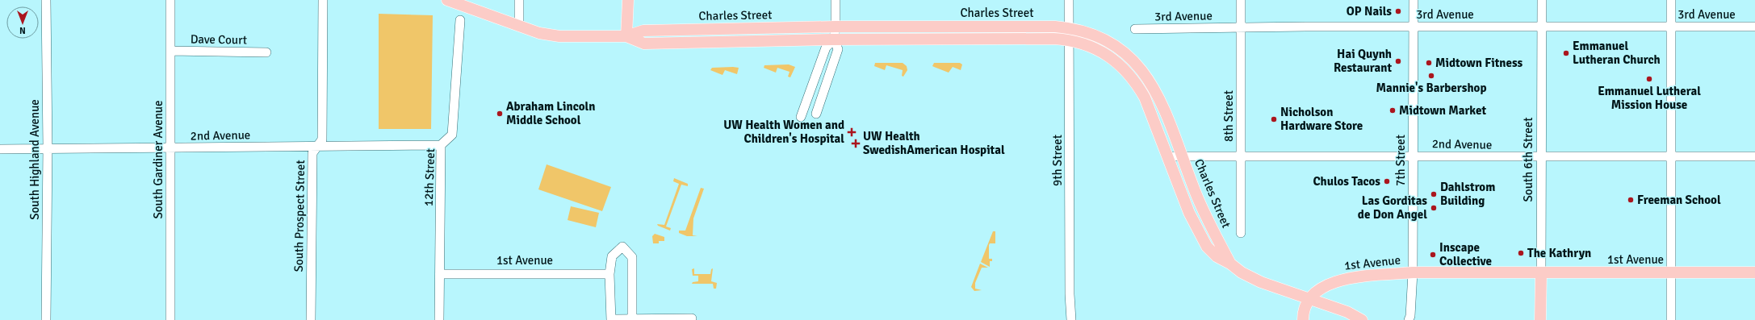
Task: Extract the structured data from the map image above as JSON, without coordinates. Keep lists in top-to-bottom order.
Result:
{
  "streets": {
    "main road": ["Charles Street", "South 6th Street", "1st Avenue"],
    "street": [
      "3rd Avenue",
      "Dave Court",
      "8th Street",
      "2nd Avenue",
      "South Highland Avenue",
      "South Gardiner Avenue",
      "9th Street",
      "7th Street",
      "12th Street",
      "South Prospect Street"
    ]
  },
  "crossings": [
    ["Charles Street", "2nd Avenue"],
    ["Charles Street", "9th Street"],
    ["Charles Street", "1st Avenue"],
    ["3rd Avenue", "8th Street"],
    ["3rd Avenue", "South 6th Street"],
    ["3rd Avenue", "7th Street"],
    ["Dave Court", "South Gardiner Avenue"],
    ["8th Street", "2nd Avenue"],
    ["2nd Avenue", "South Highland Avenue"],
    ["2nd Avenue", "South Gardiner Avenue"],
    ["2nd Avenue", "South 6th Street"],
    ["2nd Avenue", "7th Street"],
    ["2nd Avenue", "12th Street"],
    ["2nd Avenue", "South Prospect Street"],
    ["South 6th Street", "1st Avenue"],
    ["7th Street", "1st Avenue"],
    ["12th Street", "1st Avenue"]
  ],
  "places": {
    "other": [
      "OP Nails",
      "Emmanuel Lutheran Church",
      "Hai Quynh Restaurant",
      "Midtown Fitness",
      "Mannie's Barbershop",
      "Emmanuel Lutheral Mission House",
      "Midtown Market",
      "Abraham Lincoln Middle School",
      "Nicholson Hardware Store",
      "Chulos Tacos",
      "Dahlstrom Building",
      "Freeman School",
      "Las Gorditas de Don Angel",
      "The Kathryn",
      "Inscape Collective"
    ],
    "health": ["UW Health Women and Children's Hospital", "UW Health SwedishAmerican Hospital"]
  },
  "north": "bottom"
}
